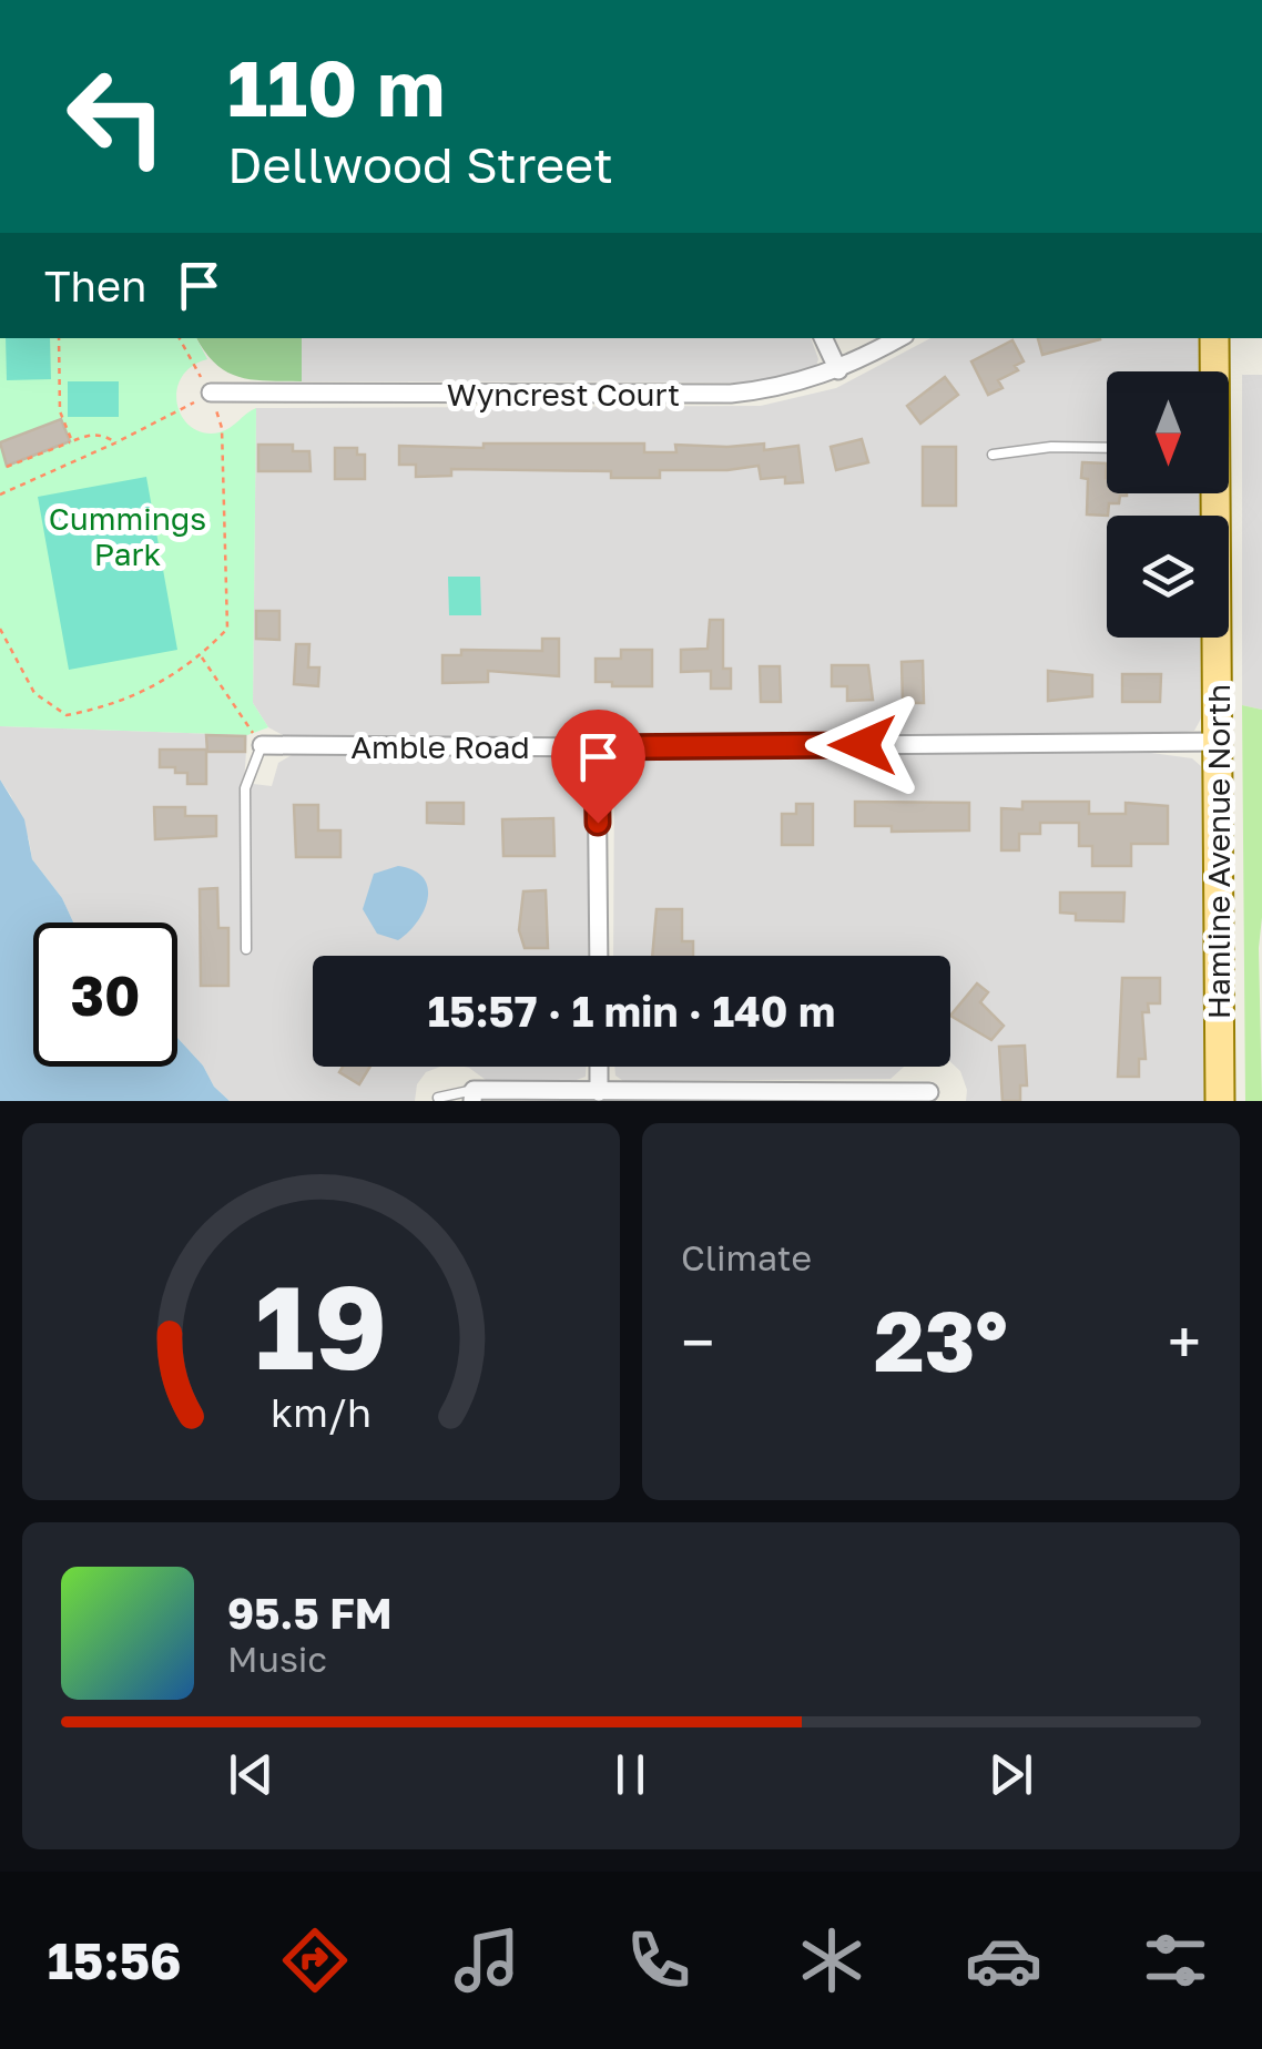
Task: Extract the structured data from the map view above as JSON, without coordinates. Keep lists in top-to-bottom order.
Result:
{
  "streets": {
    "main road": ["Hamline Avenue North"],
    "street": ["Wyncrest Court", "Amble Road"]
  },
  "crossings": [
    ["Amble Road", "Hamline Avenue North"]
  ],
  "parks": ["Cummings Park"],
  "north": "bottom",
  "page": {
    "turn": ["110 m", "Dellwood Street"],
    "then": "Then",
    "limit": "30",
    "trip": "15:57 · 1 min · 140 m",
    "tile": "Climate",
    "heat": ["−", "23°", "+"],
    "song": ["95.5 FM", "Music"],
    "tabs": "15:56",
    "gauge": ["19", "km/h"]
  }
}
